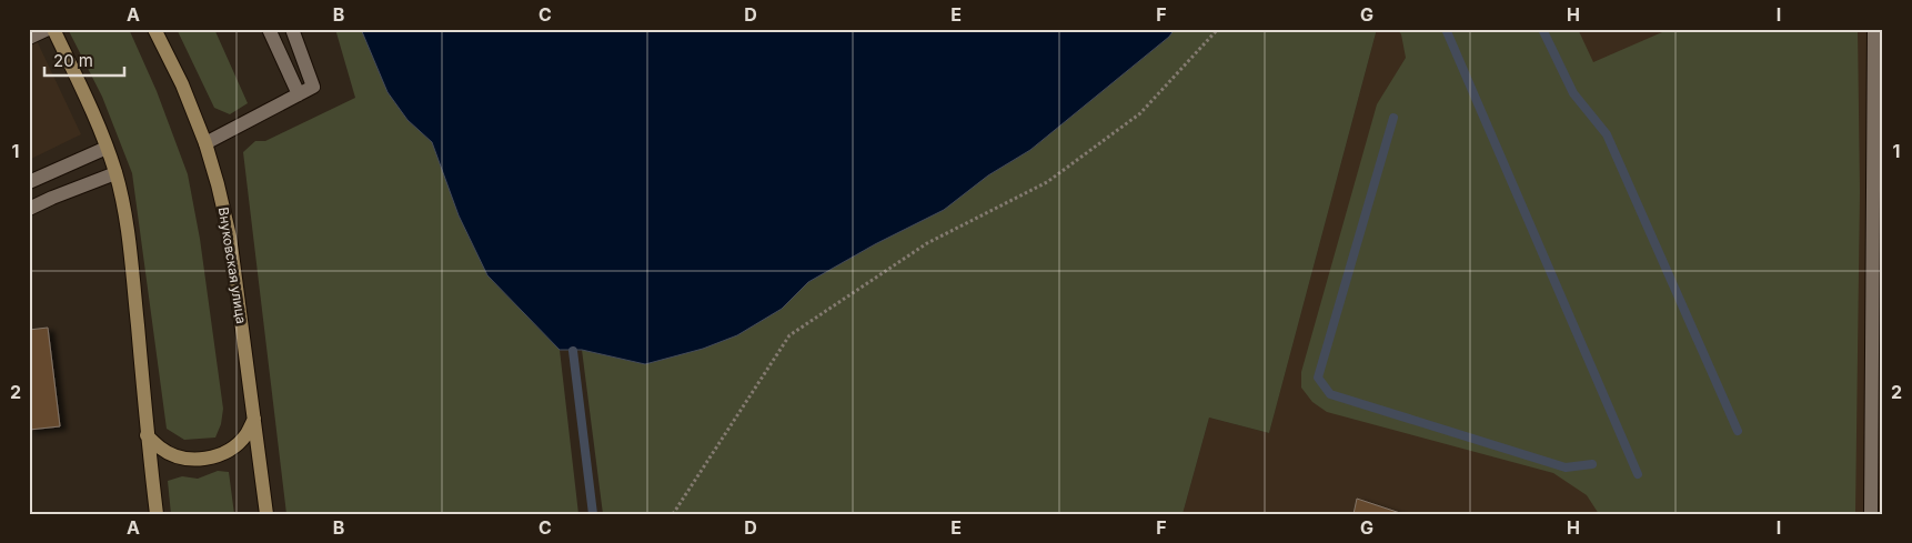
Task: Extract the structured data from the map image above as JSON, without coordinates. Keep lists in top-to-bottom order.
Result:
{
  "streets": {
    "street": ["Внуковская улица"]
  },
  "scale_bar": "20 m",
  "grid": {
    "columns": [
      "A",
      "B",
      "C",
      "D",
      "E",
      "F",
      "G",
      "H",
      "I"
    ],
    "rows": ["1", "2"]
  }
}
